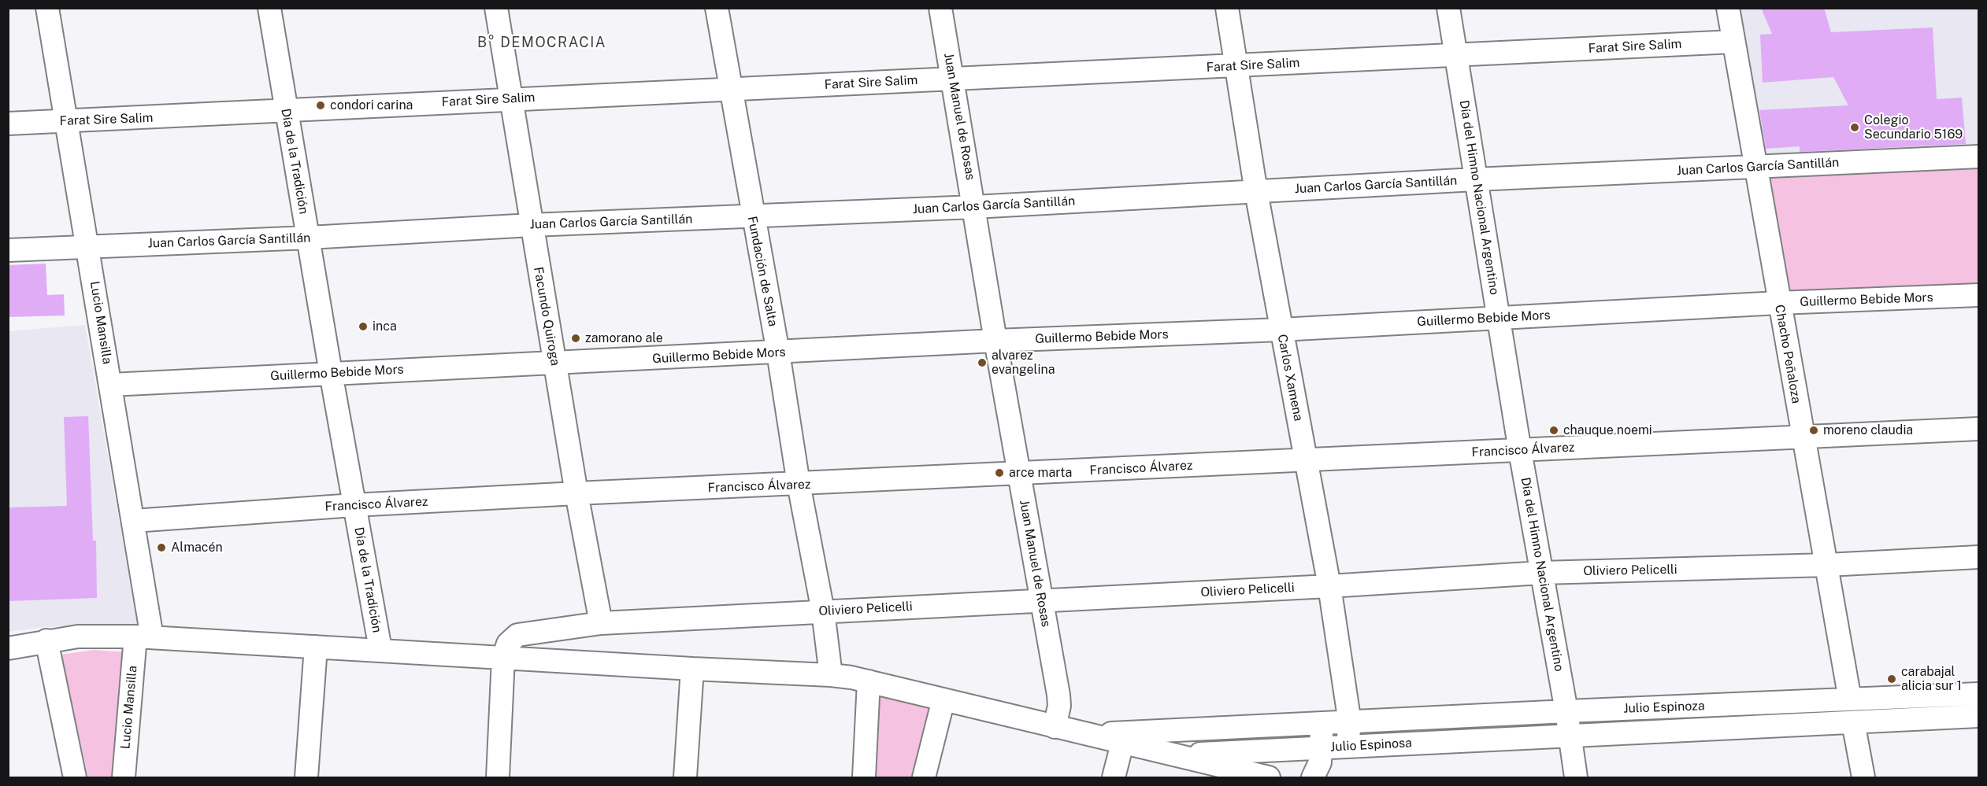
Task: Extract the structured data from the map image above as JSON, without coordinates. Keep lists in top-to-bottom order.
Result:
{
  "streets": {
    "street": [
      "Farat Sire Salim",
      "Juan Manuel de Rosas",
      "Día de la Tradición",
      "Juan Carlos García Santillán",
      "Día del Himno Nacional Argentino",
      "Fundación de Salta",
      "Guillermo Bebide Mors",
      "Facundo Quiroga",
      "Lucio Mansilla",
      "Chacho Peñaloza",
      "Carlos Xamena",
      "Francisco Álvarez",
      "Oliviero Pelicelli",
      "Julio Espinoza",
      "Julio Espinosa"
    ]
  },
  "crossings": [
    ["Farat Sire Salim", "Juan Manuel de Rosas"],
    ["Farat Sire Salim", "Día de la Tradición"],
    ["Farat Sire Salim", "Día del Himno Nacional Argentino"],
    ["Farat Sire Salim", "Fundación de Salta"],
    ["Farat Sire Salim", "Facundo Quiroga"],
    ["Farat Sire Salim", "Lucio Mansilla"],
    ["Farat Sire Salim", "Chacho Peñaloza"],
    ["Farat Sire Salim", "Carlos Xamena"],
    ["Juan Manuel de Rosas", "Juan Carlos García Santillán"],
    ["Juan Manuel de Rosas", "Guillermo Bebide Mors"],
    ["Juan Manuel de Rosas", "Francisco Álvarez"],
    ["Juan Manuel de Rosas", "Oliviero Pelicelli"],
    ["Día de la Tradición", "Juan Carlos García Santillán"],
    ["Día de la Tradición", "Guillermo Bebide Mors"],
    ["Día de la Tradición", "Francisco Álvarez"],
    ["Juan Carlos García Santillán", "Día del Himno Nacional Argentino"],
    ["Juan Carlos García Santillán", "Fundación de Salta"],
    ["Juan Carlos García Santillán", "Facundo Quiroga"],
    ["Juan Carlos García Santillán", "Lucio Mansilla"],
    ["Juan Carlos García Santillán", "Chacho Peñaloza"],
    ["Juan Carlos García Santillán", "Carlos Xamena"],
    ["Día del Himno Nacional Argentino", "Guillermo Bebide Mors"],
    ["Día del Himno Nacional Argentino", "Francisco Álvarez"],
    ["Día del Himno Nacional Argentino", "Oliviero Pelicelli"],
    ["Día del Himno Nacional Argentino", "Julio Espinoza"],
    ["Día del Himno Nacional Argentino", "Julio Espinosa"],
    ["Fundación de Salta", "Guillermo Bebide Mors"],
    ["Fundación de Salta", "Francisco Álvarez"],
    ["Fundación de Salta", "Oliviero Pelicelli"],
    ["Guillermo Bebide Mors", "Facundo Quiroga"],
    ["Guillermo Bebide Mors", "Lucio Mansilla"],
    ["Guillermo Bebide Mors", "Chacho Peñaloza"],
    ["Guillermo Bebide Mors", "Carlos Xamena"],
    ["Facundo Quiroga", "Francisco Álvarez"],
    ["Facundo Quiroga", "Oliviero Pelicelli"],
    ["Lucio Mansilla", "Francisco Álvarez"],
    ["Chacho Peñaloza", "Francisco Álvarez"],
    ["Chacho Peñaloza", "Oliviero Pelicelli"],
    ["Chacho Peñaloza", "Julio Espinoza"],
    ["Carlos Xamena", "Francisco Álvarez"],
    ["Carlos Xamena", "Oliviero Pelicelli"],
    ["Carlos Xamena", "Julio Espinoza"],
    ["Carlos Xamena", "Julio Espinosa"],
    ["Julio Espinoza", "Julio Espinosa"]
  ],
  "districts": ["B° DEMOCRACIA"],
  "places": [
    "condori carina",
    "Colegio Secundario 5169",
    "inca",
    "zamorano ale",
    "alvarez evangelina",
    "chauque noemi",
    "moreno claudia",
    "arce marta",
    "Almacén",
    "carabajal alicia sur 1"
  ]
}
